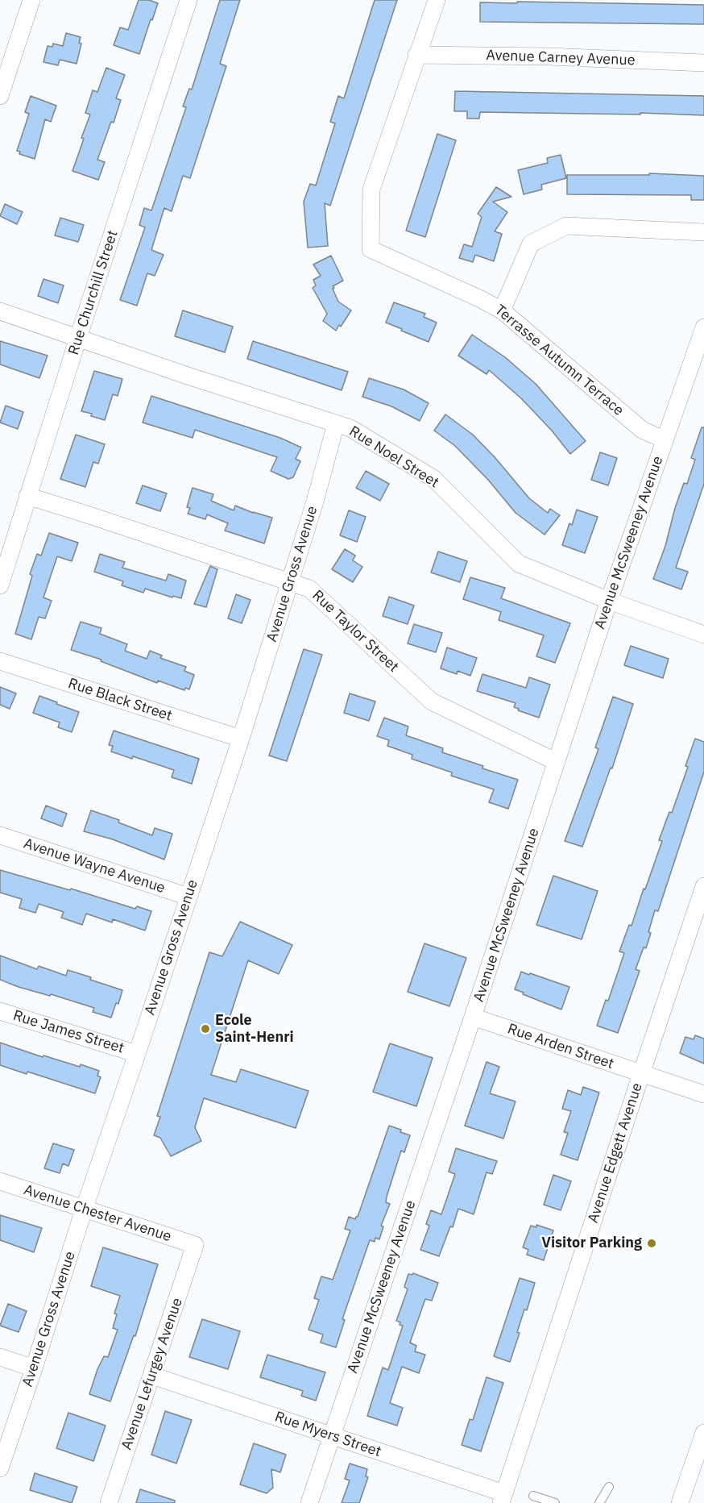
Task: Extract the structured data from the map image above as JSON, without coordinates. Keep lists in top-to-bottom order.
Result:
{
  "streets": {
    "street": [
      "Avenue Carney Avenue",
      "Rue Churchill Street",
      "Terrasse Autumn Terrace",
      "Rue Noel Street",
      "Avenue McSweeney Avenue",
      "Avenue Gross Avenue",
      "Rue Taylor Street",
      "Rue Black Street",
      "Avenue Wayne Avenue",
      "Rue James Street",
      "Rue Arden Street",
      "Avenue Edgett Avenue",
      "Avenue Chester Avenue",
      "Avenue Lefurgey Avenue",
      "Rue Myers Street"
    ]
  },
  "crossings": [
    ["Avenue Carney Avenue", "Terrasse Autumn Terrace"],
    ["Rue Churchill Street", "Rue Noel Street"],
    ["Rue Churchill Street", "Rue Taylor Street"],
    ["Terrasse Autumn Terrace", "Avenue McSweeney Avenue"],
    ["Rue Noel Street", "Avenue McSweeney Avenue"],
    ["Rue Noel Street", "Avenue Gross Avenue"],
    ["Avenue McSweeney Avenue", "Rue Taylor Street"],
    ["Avenue McSweeney Avenue", "Rue Arden Street"],
    ["Avenue McSweeney Avenue", "Rue Myers Street"],
    ["Avenue Gross Avenue", "Rue Taylor Street"],
    ["Avenue Gross Avenue", "Rue Black Street"],
    ["Avenue Gross Avenue", "Avenue Wayne Avenue"],
    ["Avenue Gross Avenue", "Rue James Street"],
    ["Avenue Gross Avenue", "Avenue Chester Avenue"],
    ["Rue Arden Street", "Avenue Edgett Avenue"],
    ["Avenue Edgett Avenue", "Rue Myers Street"],
    ["Avenue Chester Avenue", "Avenue Lefurgey Avenue"],
    ["Avenue Lefurgey Avenue", "Rue Myers Street"]
  ],
  "places": ["Ecole Saint-Henri", "Visitor Parking"]
}
